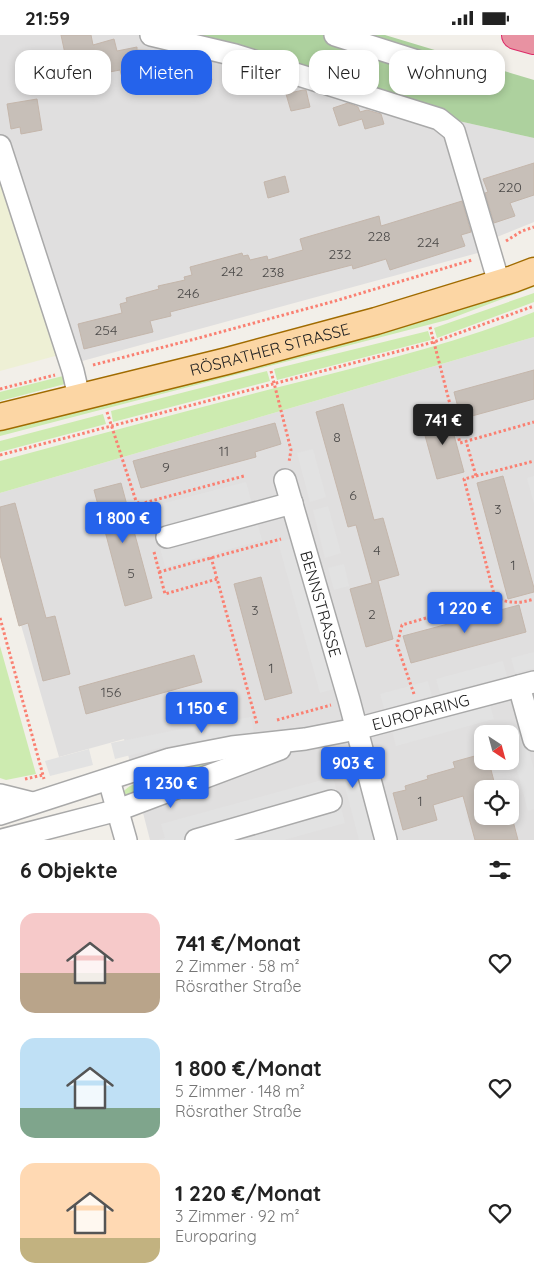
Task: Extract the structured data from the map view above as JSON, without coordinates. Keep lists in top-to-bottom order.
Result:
{
  "streets": {
    "main road": ["RÖSRATHER STRASSE"],
    "street": ["BENNSTRASSE", "EUROPARING"]
  },
  "crossings": [
    ["BENNSTRASSE", "EUROPARING"]
  ],
  "house_numbers": [
    "220",
    "228",
    "224",
    "232",
    "242",
    "238",
    "246",
    "254",
    "8",
    "11",
    "9",
    "6",
    "3",
    "4",
    "1",
    "5",
    "3",
    "2",
    "1",
    "156",
    "1"
  ],
  "north": "bottom right",
  "page": {
    "status": "21:59",
    "chip": [
      "Kaufen",
      "Mieten",
      "Filter",
      "Neu",
      "Wohnung"
    ],
    "price": [
      "741 €",
      "1 800 €",
      "1 220 €",
      "1 150 €",
      "903 €",
      "1 230 €"
    ],
    "heading": "6 Objekte",
    "list": [
      {
        "name": "741 €/Monat",
        "note": "2 Zimmer · 58 m² · Rösrather Straße"
      },
      {
        "name": "1 800 €/Monat",
        "note": "5 Zimmer · 148 m² · Rösrather Straße"
      },
      {
        "name": "1 220 €/Monat",
        "note": "3 Zimmer · 92 m² · Europaring"
      }
    ]
  }
}
